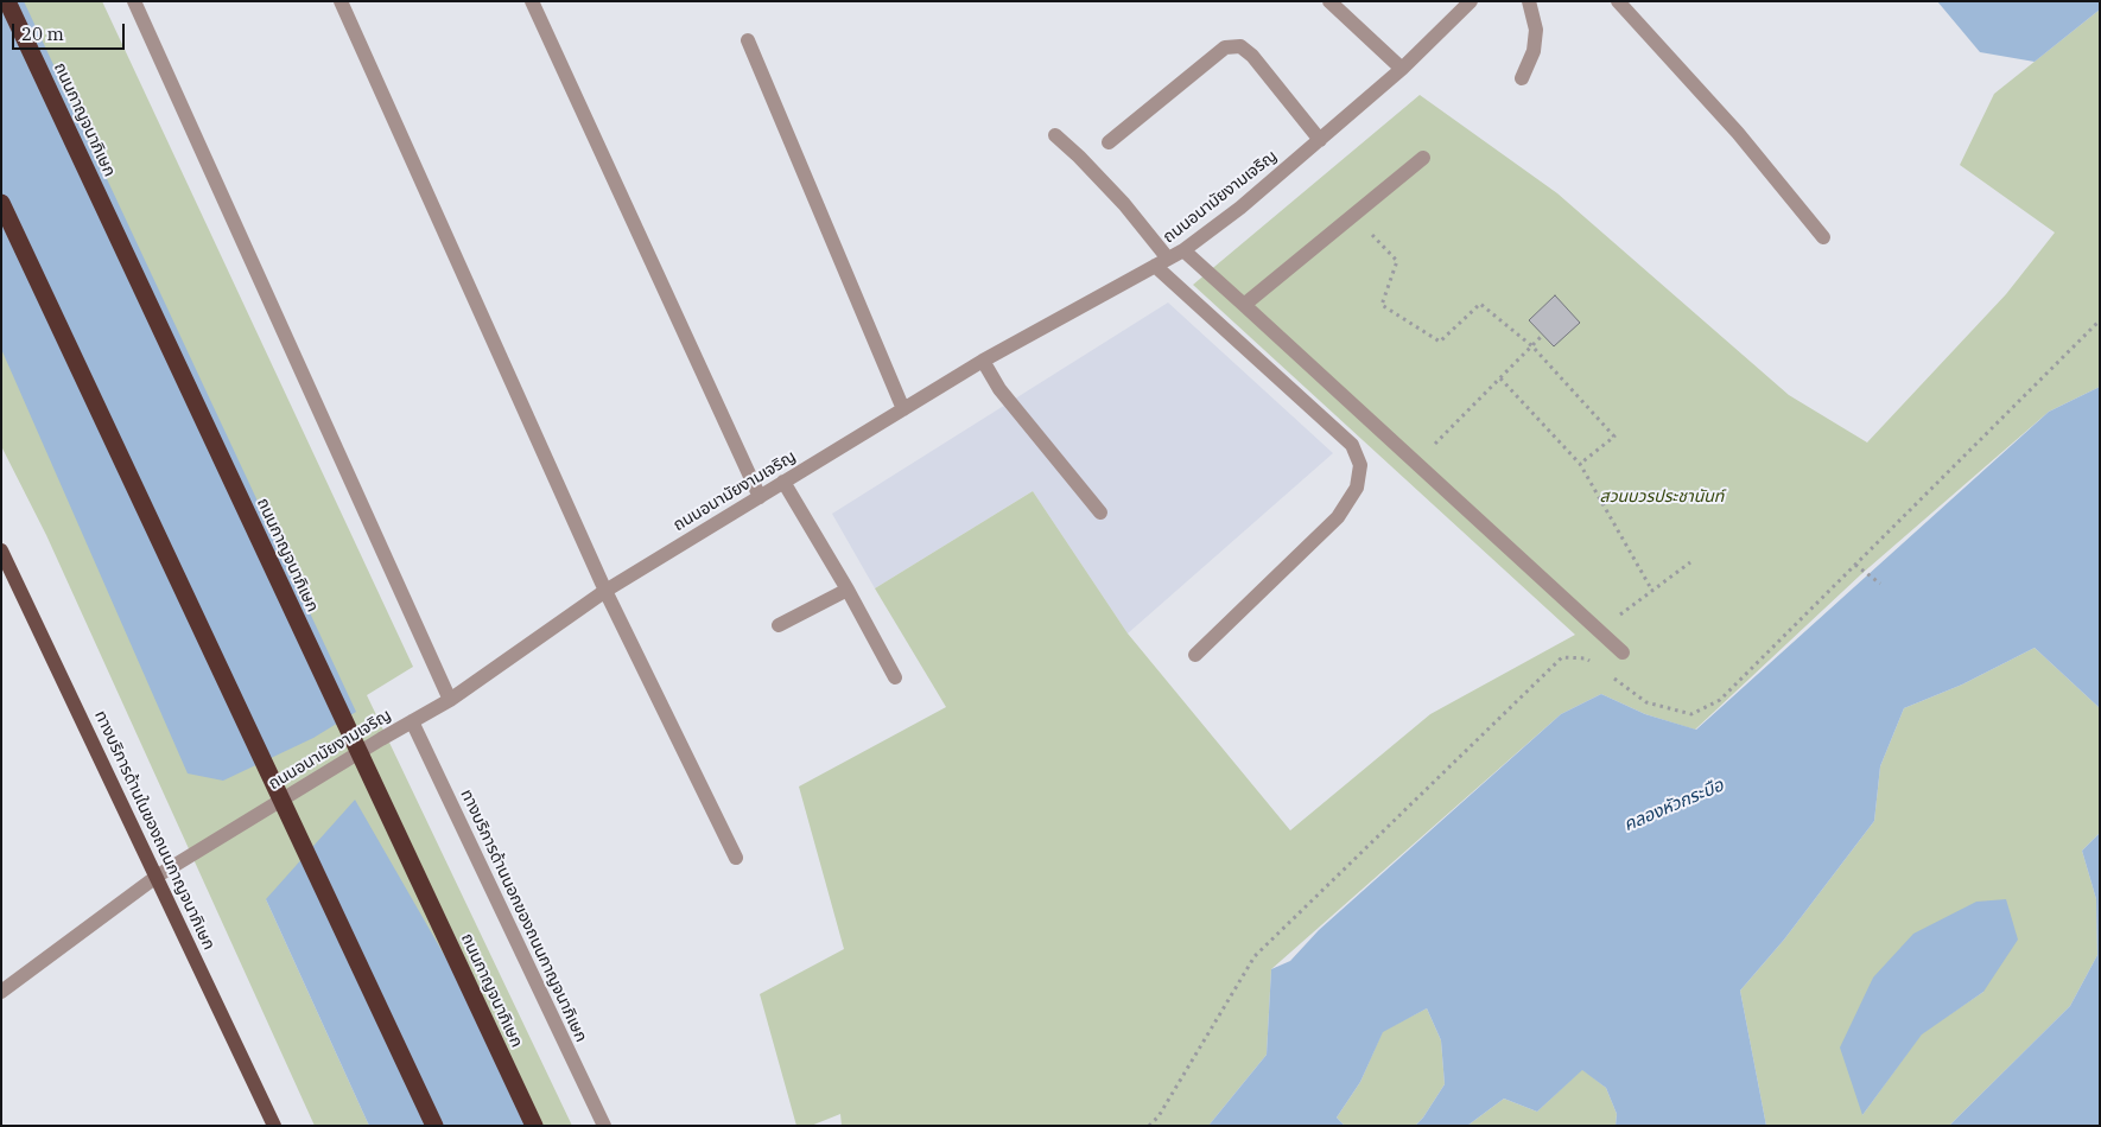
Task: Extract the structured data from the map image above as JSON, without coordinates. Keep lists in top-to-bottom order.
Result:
{
  "streets": {
    "highway": ["ถนนกาญจนาภิเษก"],
    "main road": ["ทางบริการด้านในของถนนกาญจนาภิเษก"],
    "street": ["ถนนอนามัยงามเจริญ", "ทางบริการด้านนอกของถนนกาญจนาภิเษก"]
  },
  "crossings": [
    ["ถนนอนามัยงามเจริญ", "ทางบริการด้านในของถนนกาญจนาภิเษก"],
    ["ถนนอนามัยงามเจริญ", "ทางบริการด้านนอกของถนนกาญจนาภิเษก"]
  ],
  "water": ["คลองหัวกระบือ"],
  "parks": ["สวนบวรประชานันท์"],
  "scale_bar": "20 m"
}
